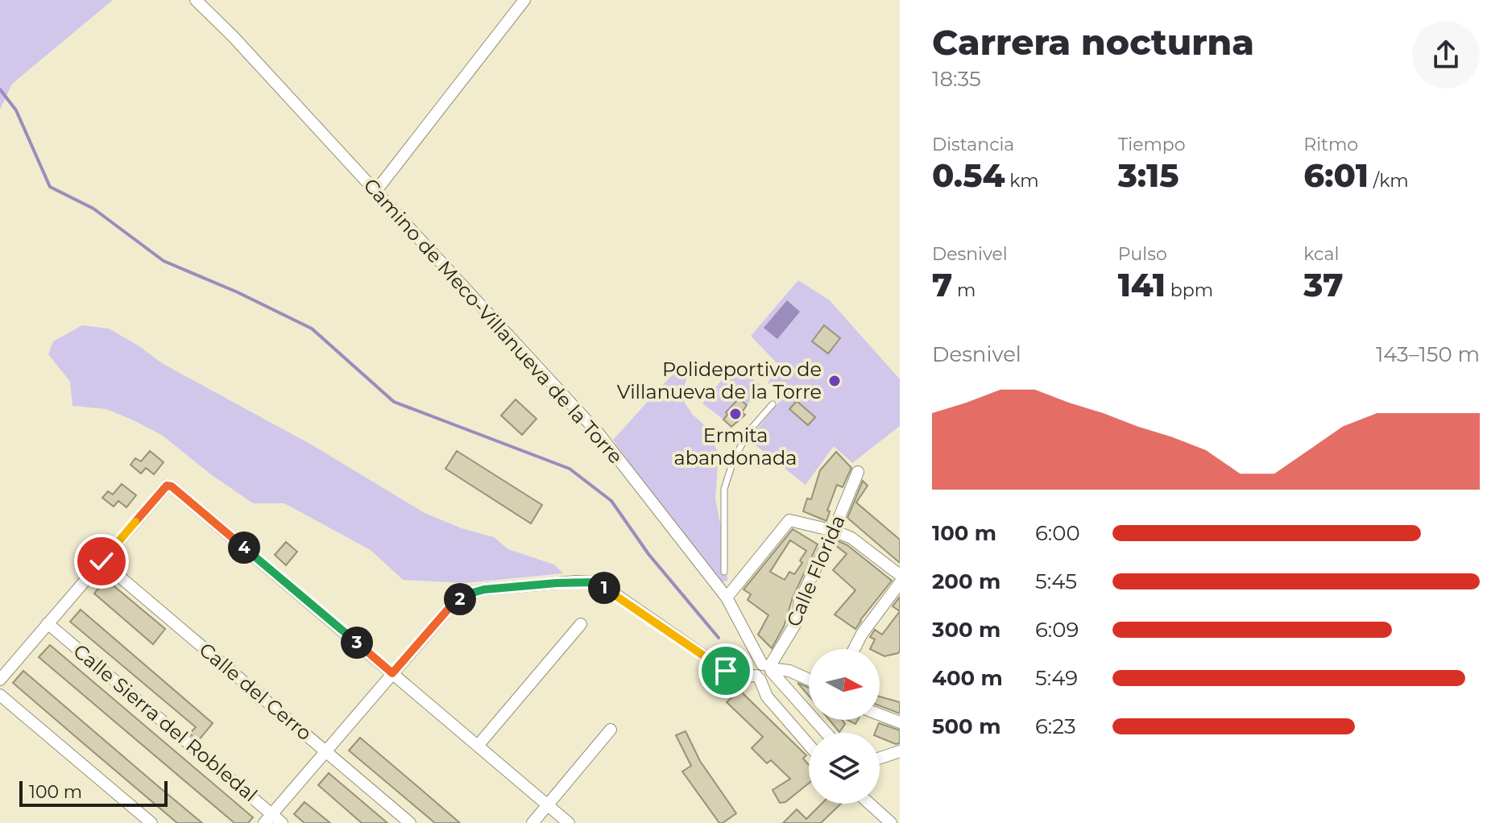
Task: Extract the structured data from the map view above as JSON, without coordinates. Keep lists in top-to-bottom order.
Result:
{
  "streets": {
    "street": [
      "Camino de Meco-Villanueva de la Torre",
      "Calle Florida",
      "Calle del Cerro",
      "Calle Sierra del Robledal"
    ]
  },
  "crossings": [
    ["Camino de Meco-Villanueva de la Torre", "Calle Florida"]
  ],
  "places": ["Polideportivo de Villanueva de la Torre", "Ermita abandonada"],
  "scale_bar": "100 m",
  "north": "right",
  "page": {
    "heading": ["Carrera nocturna", "18:35"],
    "stats": [
      ["Distancia", "0.54 km"],
      ["Tiempo", "3:15"],
      ["Ritmo", "6:01 /km"],
      ["Desnivel", "7 m"],
      ["Pulso", "141 bpm"],
      ["kcal", "37"]
    ],
    "chart": ["Desnivel", "143–150 m"],
    "list": [
      {
        "name": "100 m",
        "note": "6:00"
      },
      {
        "name": "200 m",
        "note": "5:45"
      },
      {
        "name": "300 m",
        "note": "6:09"
      },
      {
        "name": "400 m",
        "note": "5:49"
      },
      {
        "name": "500 m",
        "note": "6:23"
      }
    ],
    "pins": [
      "4",
      "1",
      "2",
      "3"
    ],
    "scale": "100 m"
  }
}
